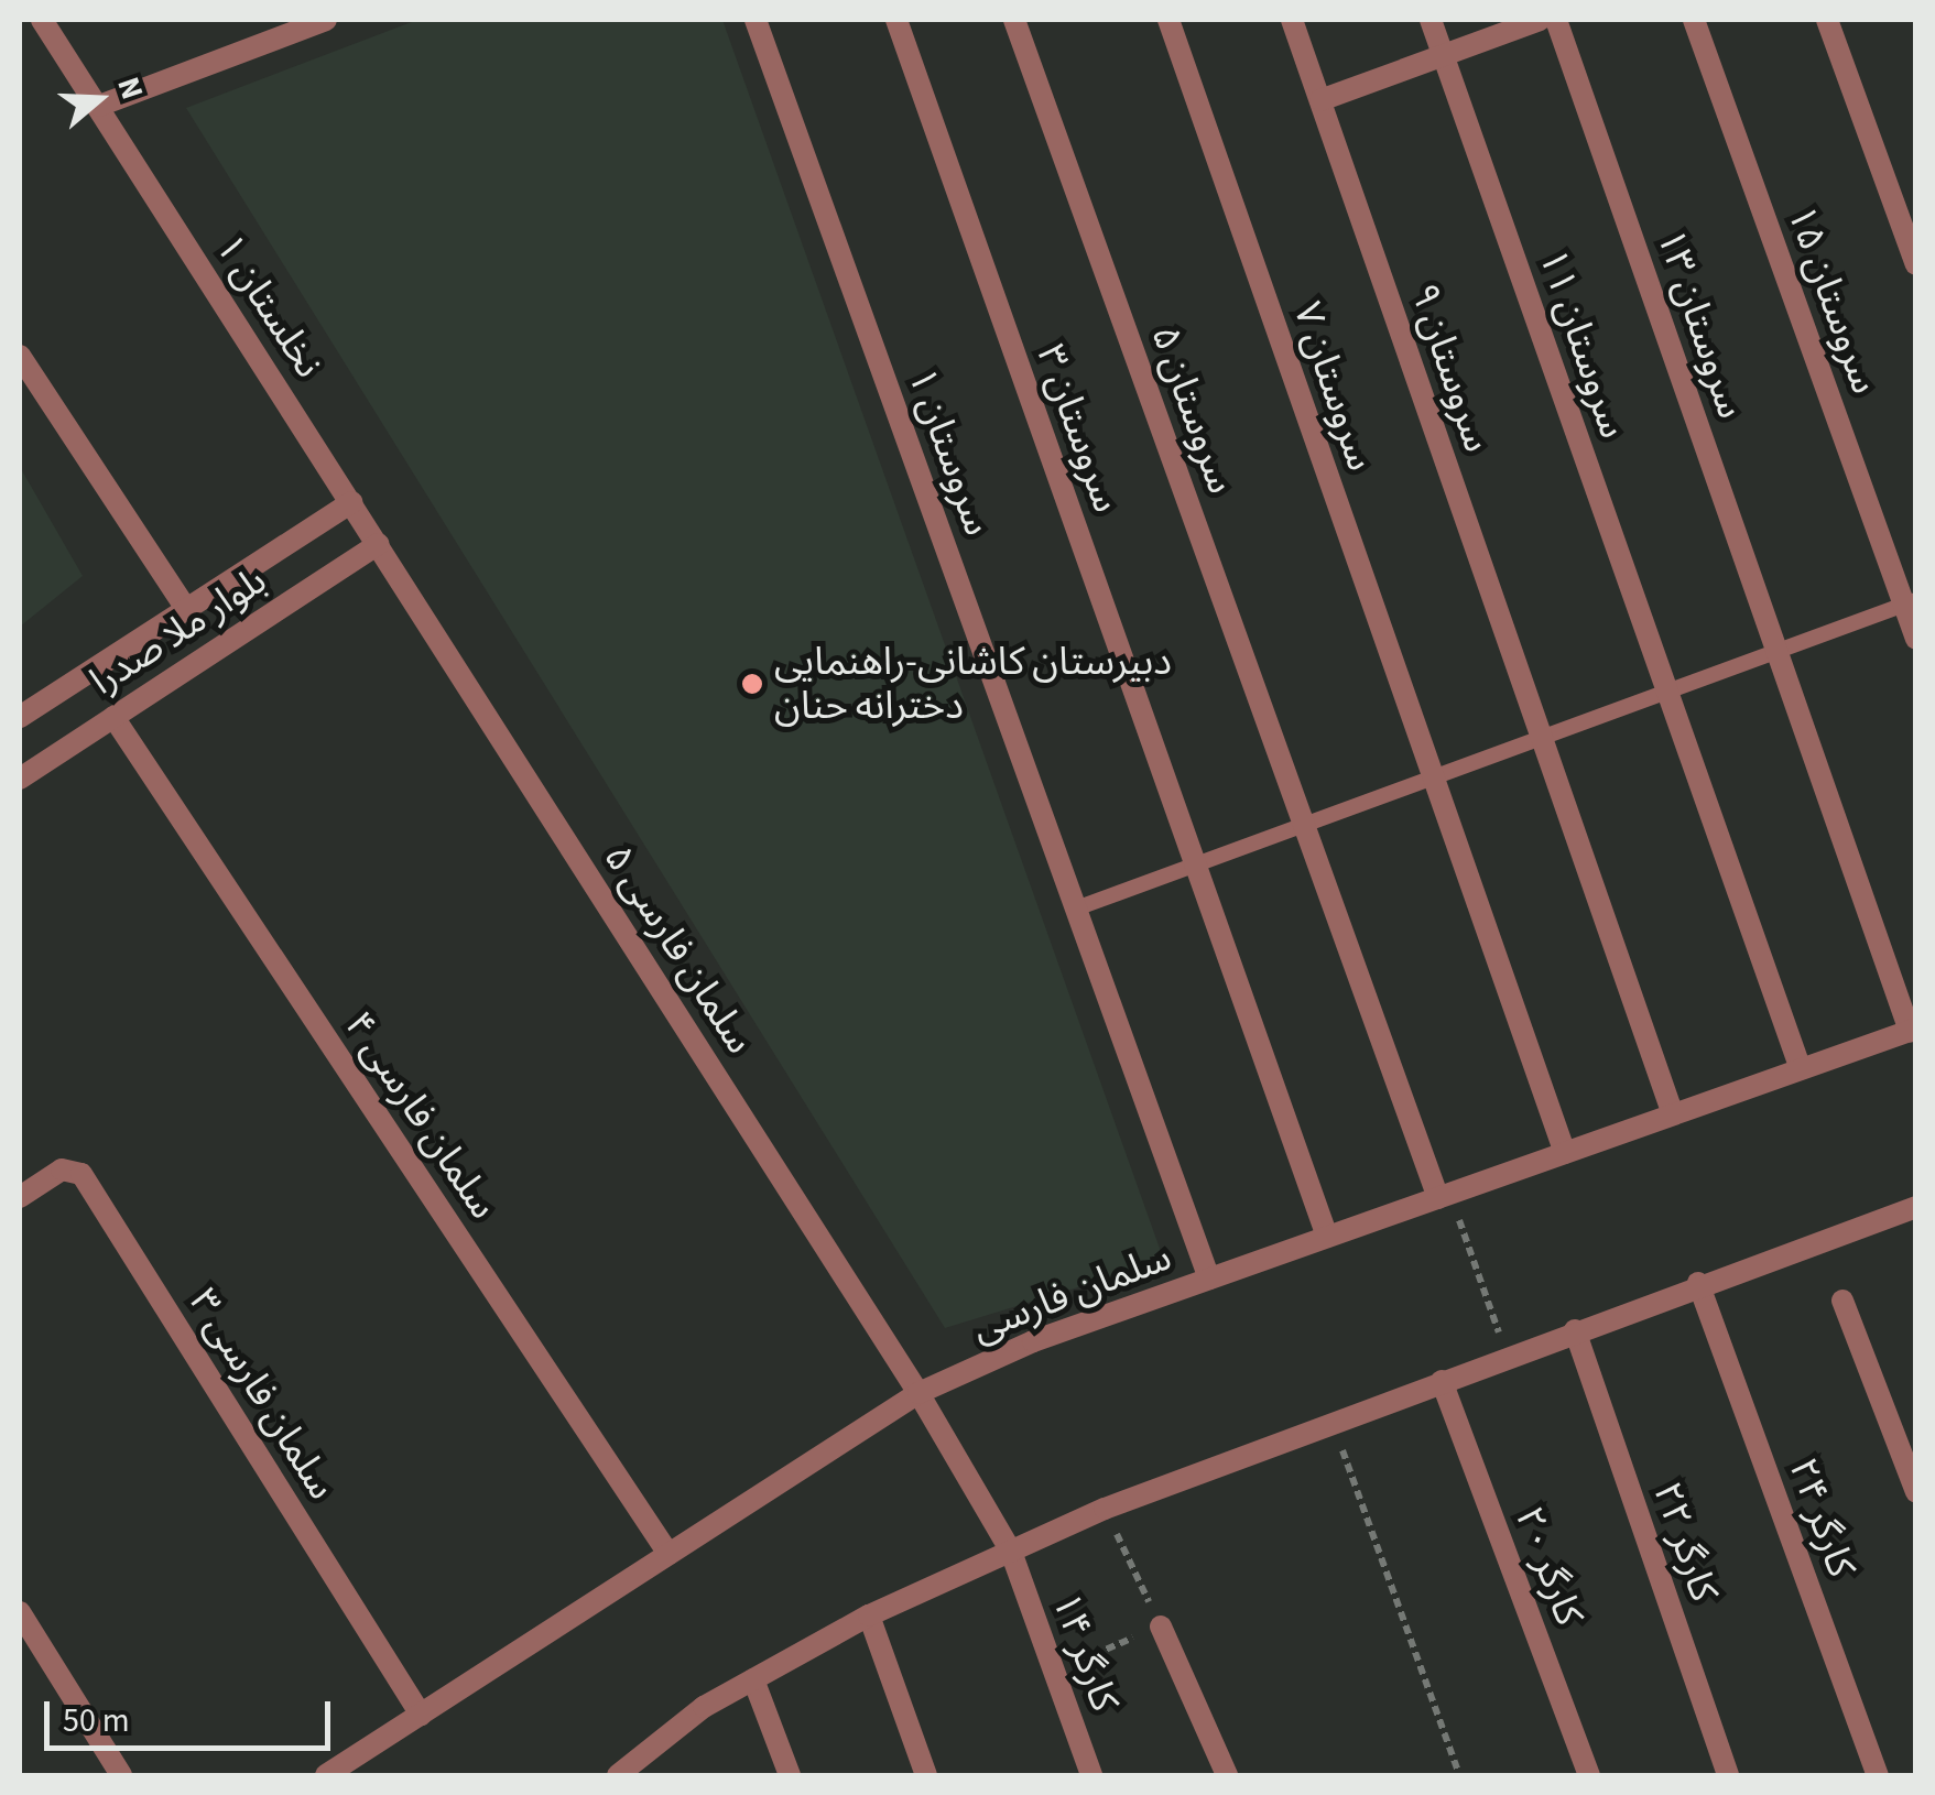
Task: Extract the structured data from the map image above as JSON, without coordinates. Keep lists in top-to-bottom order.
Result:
{
  "streets": {
    "street": [
      "سروستان ۱۵",
      "نخلستان ۱",
      "سروستان ۱۳",
      "سروستان ۱۱",
      "سروستان ۹",
      "سروستان ۷",
      "سروستان ۵",
      "سروستان ۳",
      "سروستان ۱",
      "بلوار ملا صدرا",
      "سلمان فارسی ۵",
      "سلمان فارسی ۴",
      "سلمان فارسی",
      "سلمان فارسی ۳",
      "کارگر ۲۴",
      "کارگر ۲۲",
      "کارگر ۲۰",
      "کارگر ۱۴"
    ]
  },
  "crossings": [
    ["نخلستان ۱", "بلوار ملا صدرا"],
    ["نخلستان ۱", "سلمان فارسی ۵"],
    ["سروستان ۱۳", "سلمان فارسی"],
    ["سروستان ۱۱", "سلمان فارسی"],
    ["سروستان ۹", "سلمان فارسی"],
    ["سروستان ۷", "سلمان فارسی"],
    ["سروستان ۵", "سلمان فارسی"],
    ["سروستان ۳", "سلمان فارسی"],
    ["سروستان ۱", "سلمان فارسی"],
    ["بلوار ملا صدرا", "سلمان فارسی ۵"],
    ["بلوار ملا صدرا", "سلمان فارسی ۴"],
    ["سلمان فارسی ۵", "سلمان فارسی"],
    ["سلمان فارسی ۵", "کارگر ۱۴"],
    ["سلمان فارسی ۴", "سلمان فارسی"],
    ["سلمان فارسی", "سلمان فارسی ۳"]
  ],
  "places": ["دبیرستان کاشانی-راهنمایی دخترانه حنان"],
  "scale_bar": "50 m",
  "north": "right"
}
